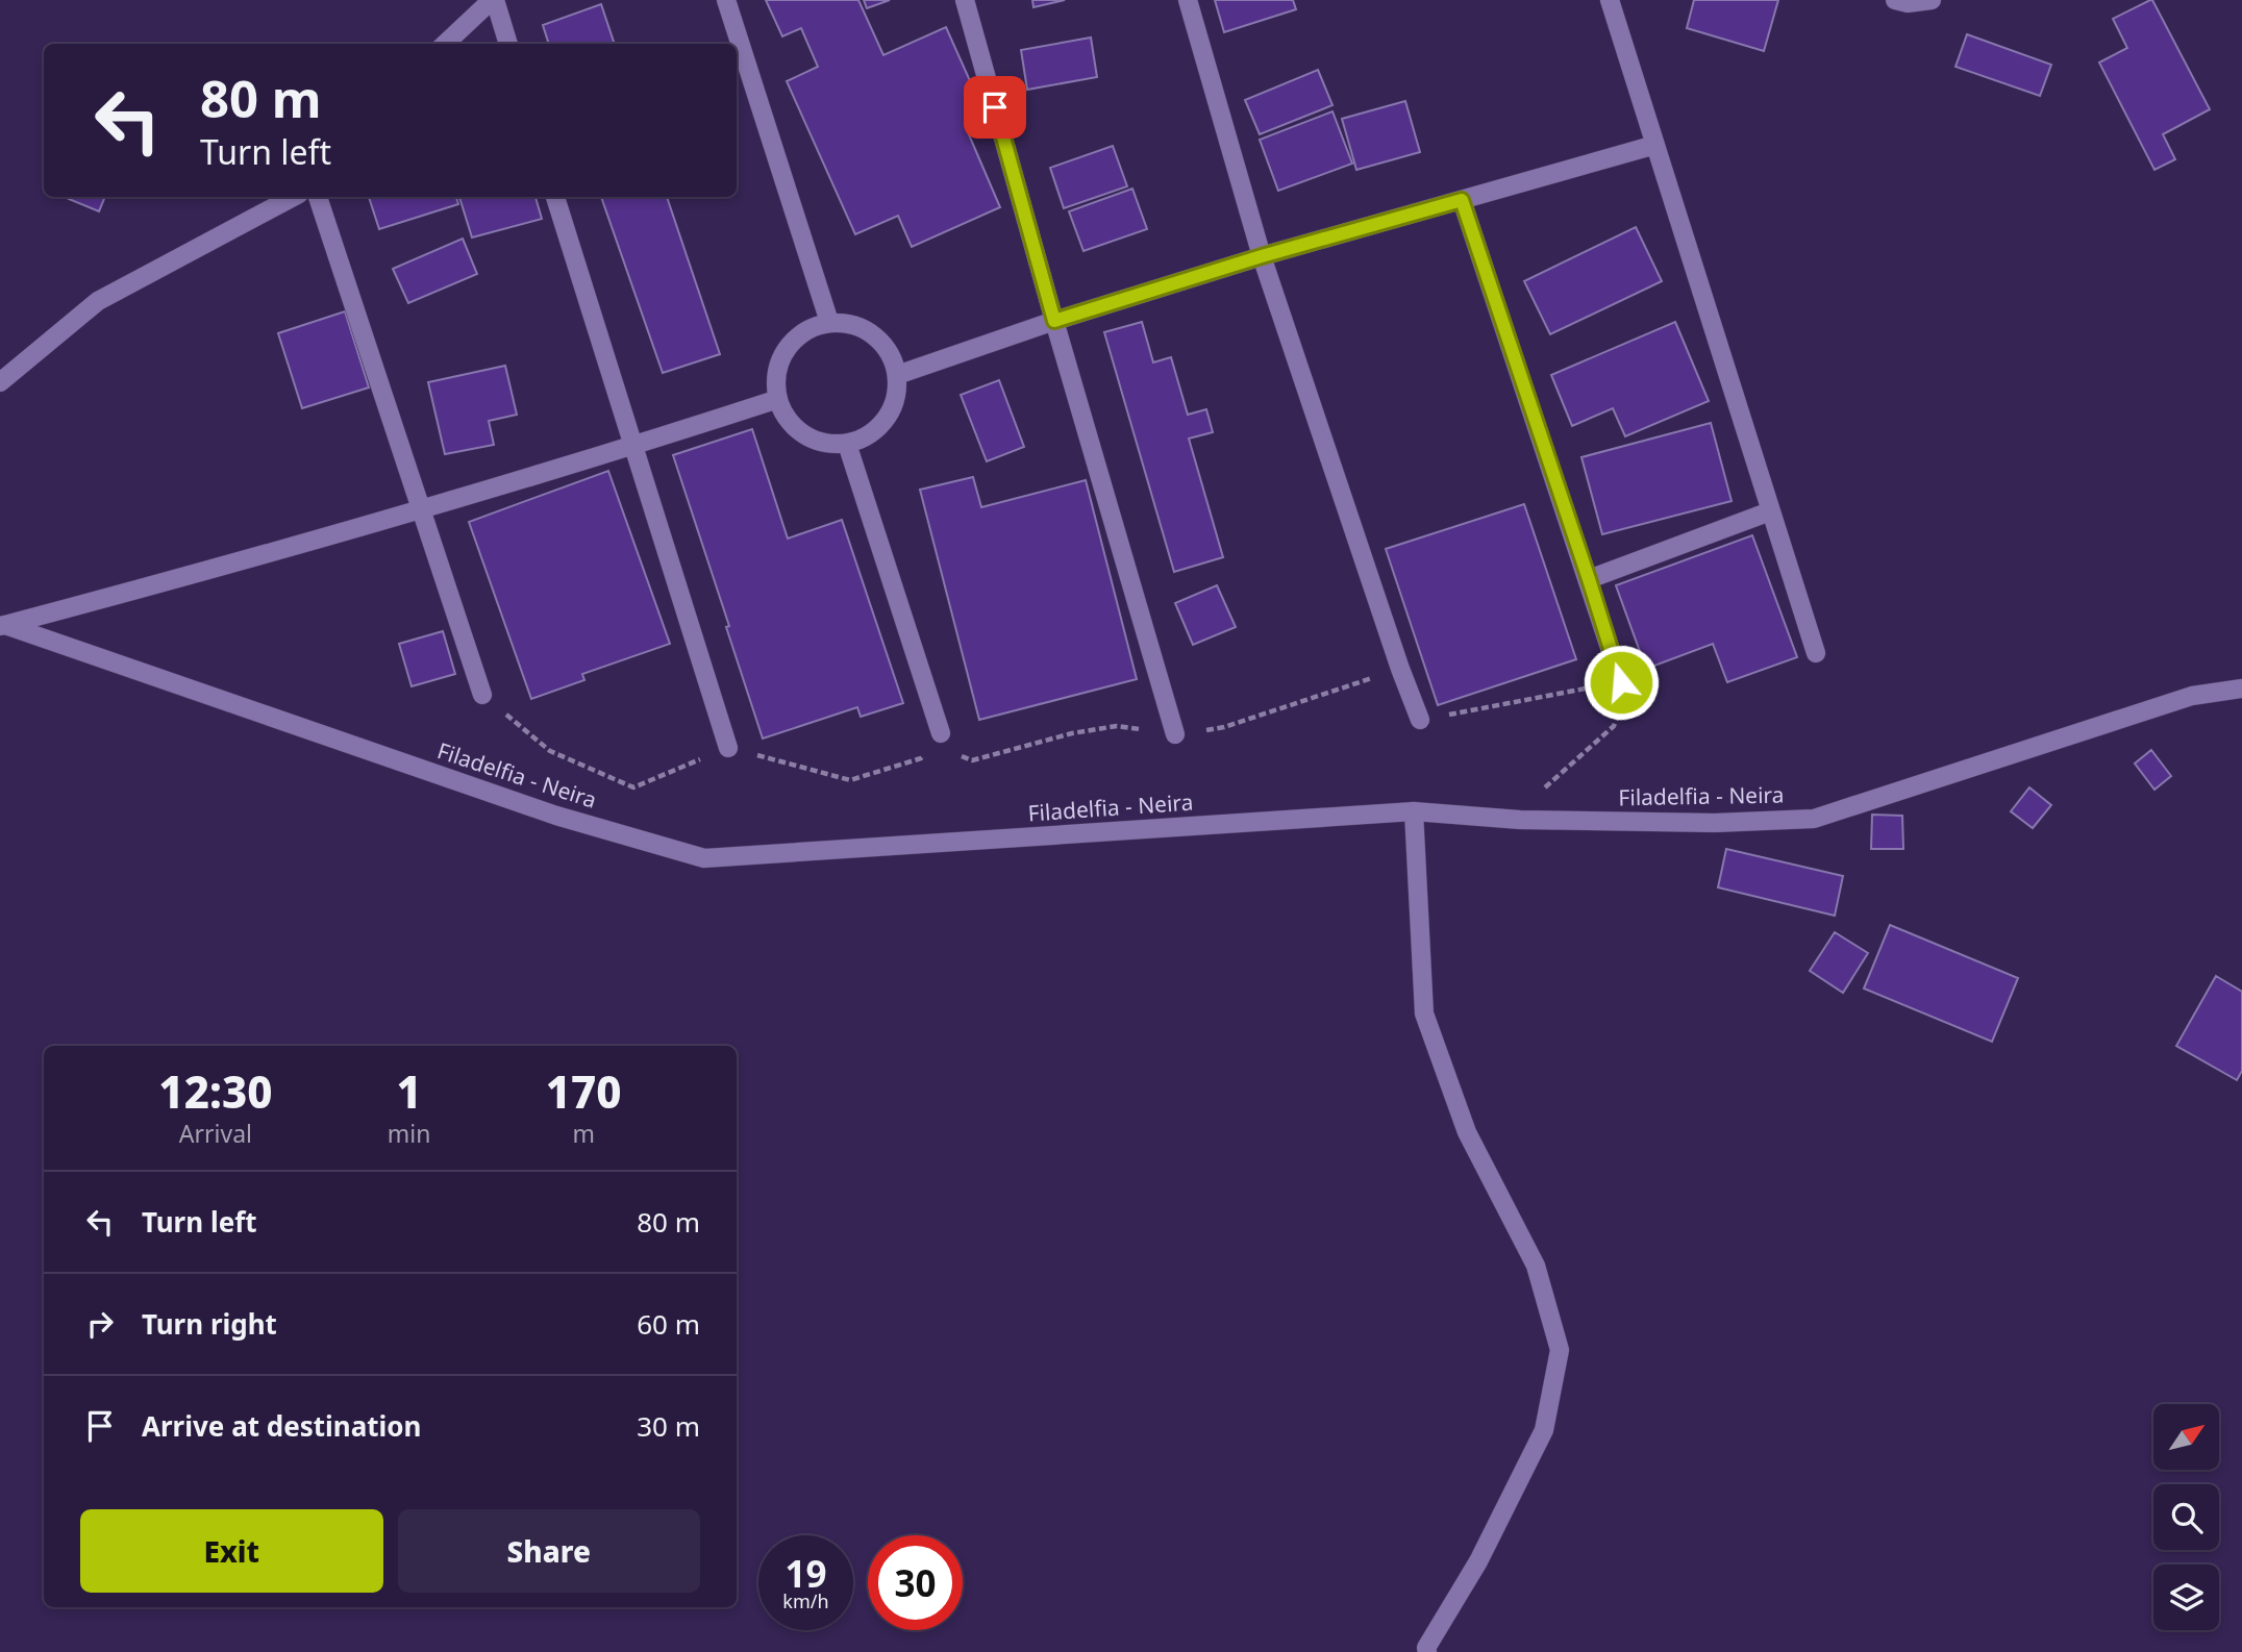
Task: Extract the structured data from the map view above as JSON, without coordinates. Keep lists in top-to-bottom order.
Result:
{
  "streets": {
    "street": ["Filadelfia - Neira"]
  },
  "north": "top right",
  "page": {
    "turn": ["80 m", "Turn left"],
    "eta": [
      "12:30",
      "Arrival",
      "1",
      "min",
      "170",
      "m"
    ],
    "list": [
      {
        "name": "Turn left",
        "value": "80 m"
      },
      {
        "name": "Turn right",
        "value": "60 m"
      },
      {
        "name": "Arrive at destination",
        "value": "30 m"
      }
    ],
    "buttons": ["Exit", "Share"],
    "speed": "19 km/h",
    "limit": "30"
  }
}
